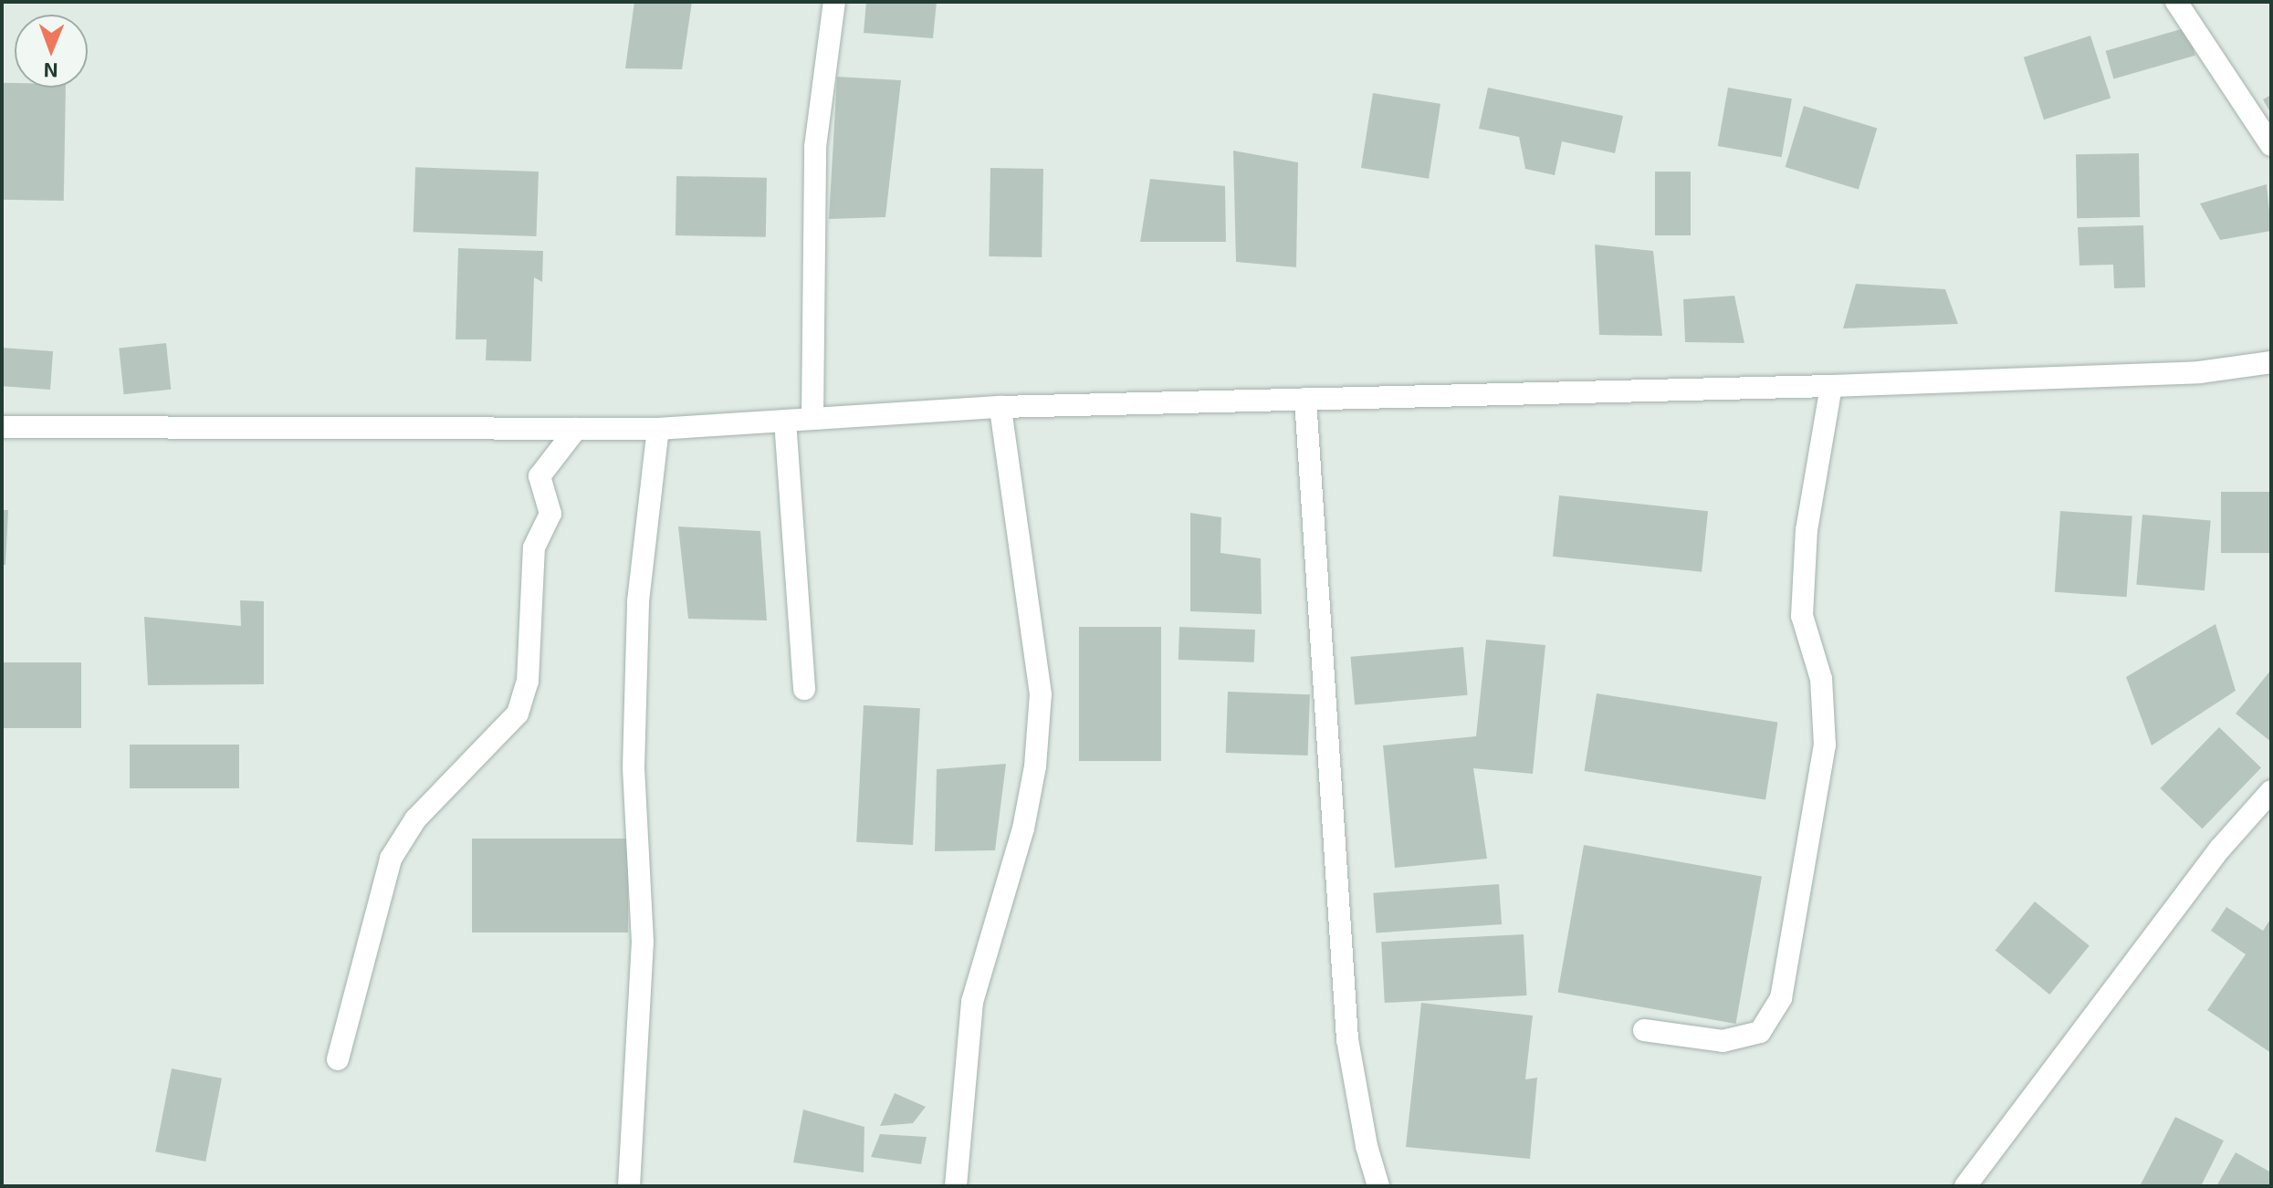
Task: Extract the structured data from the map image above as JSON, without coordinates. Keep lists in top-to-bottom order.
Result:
{
  "north": "bottom"
}
